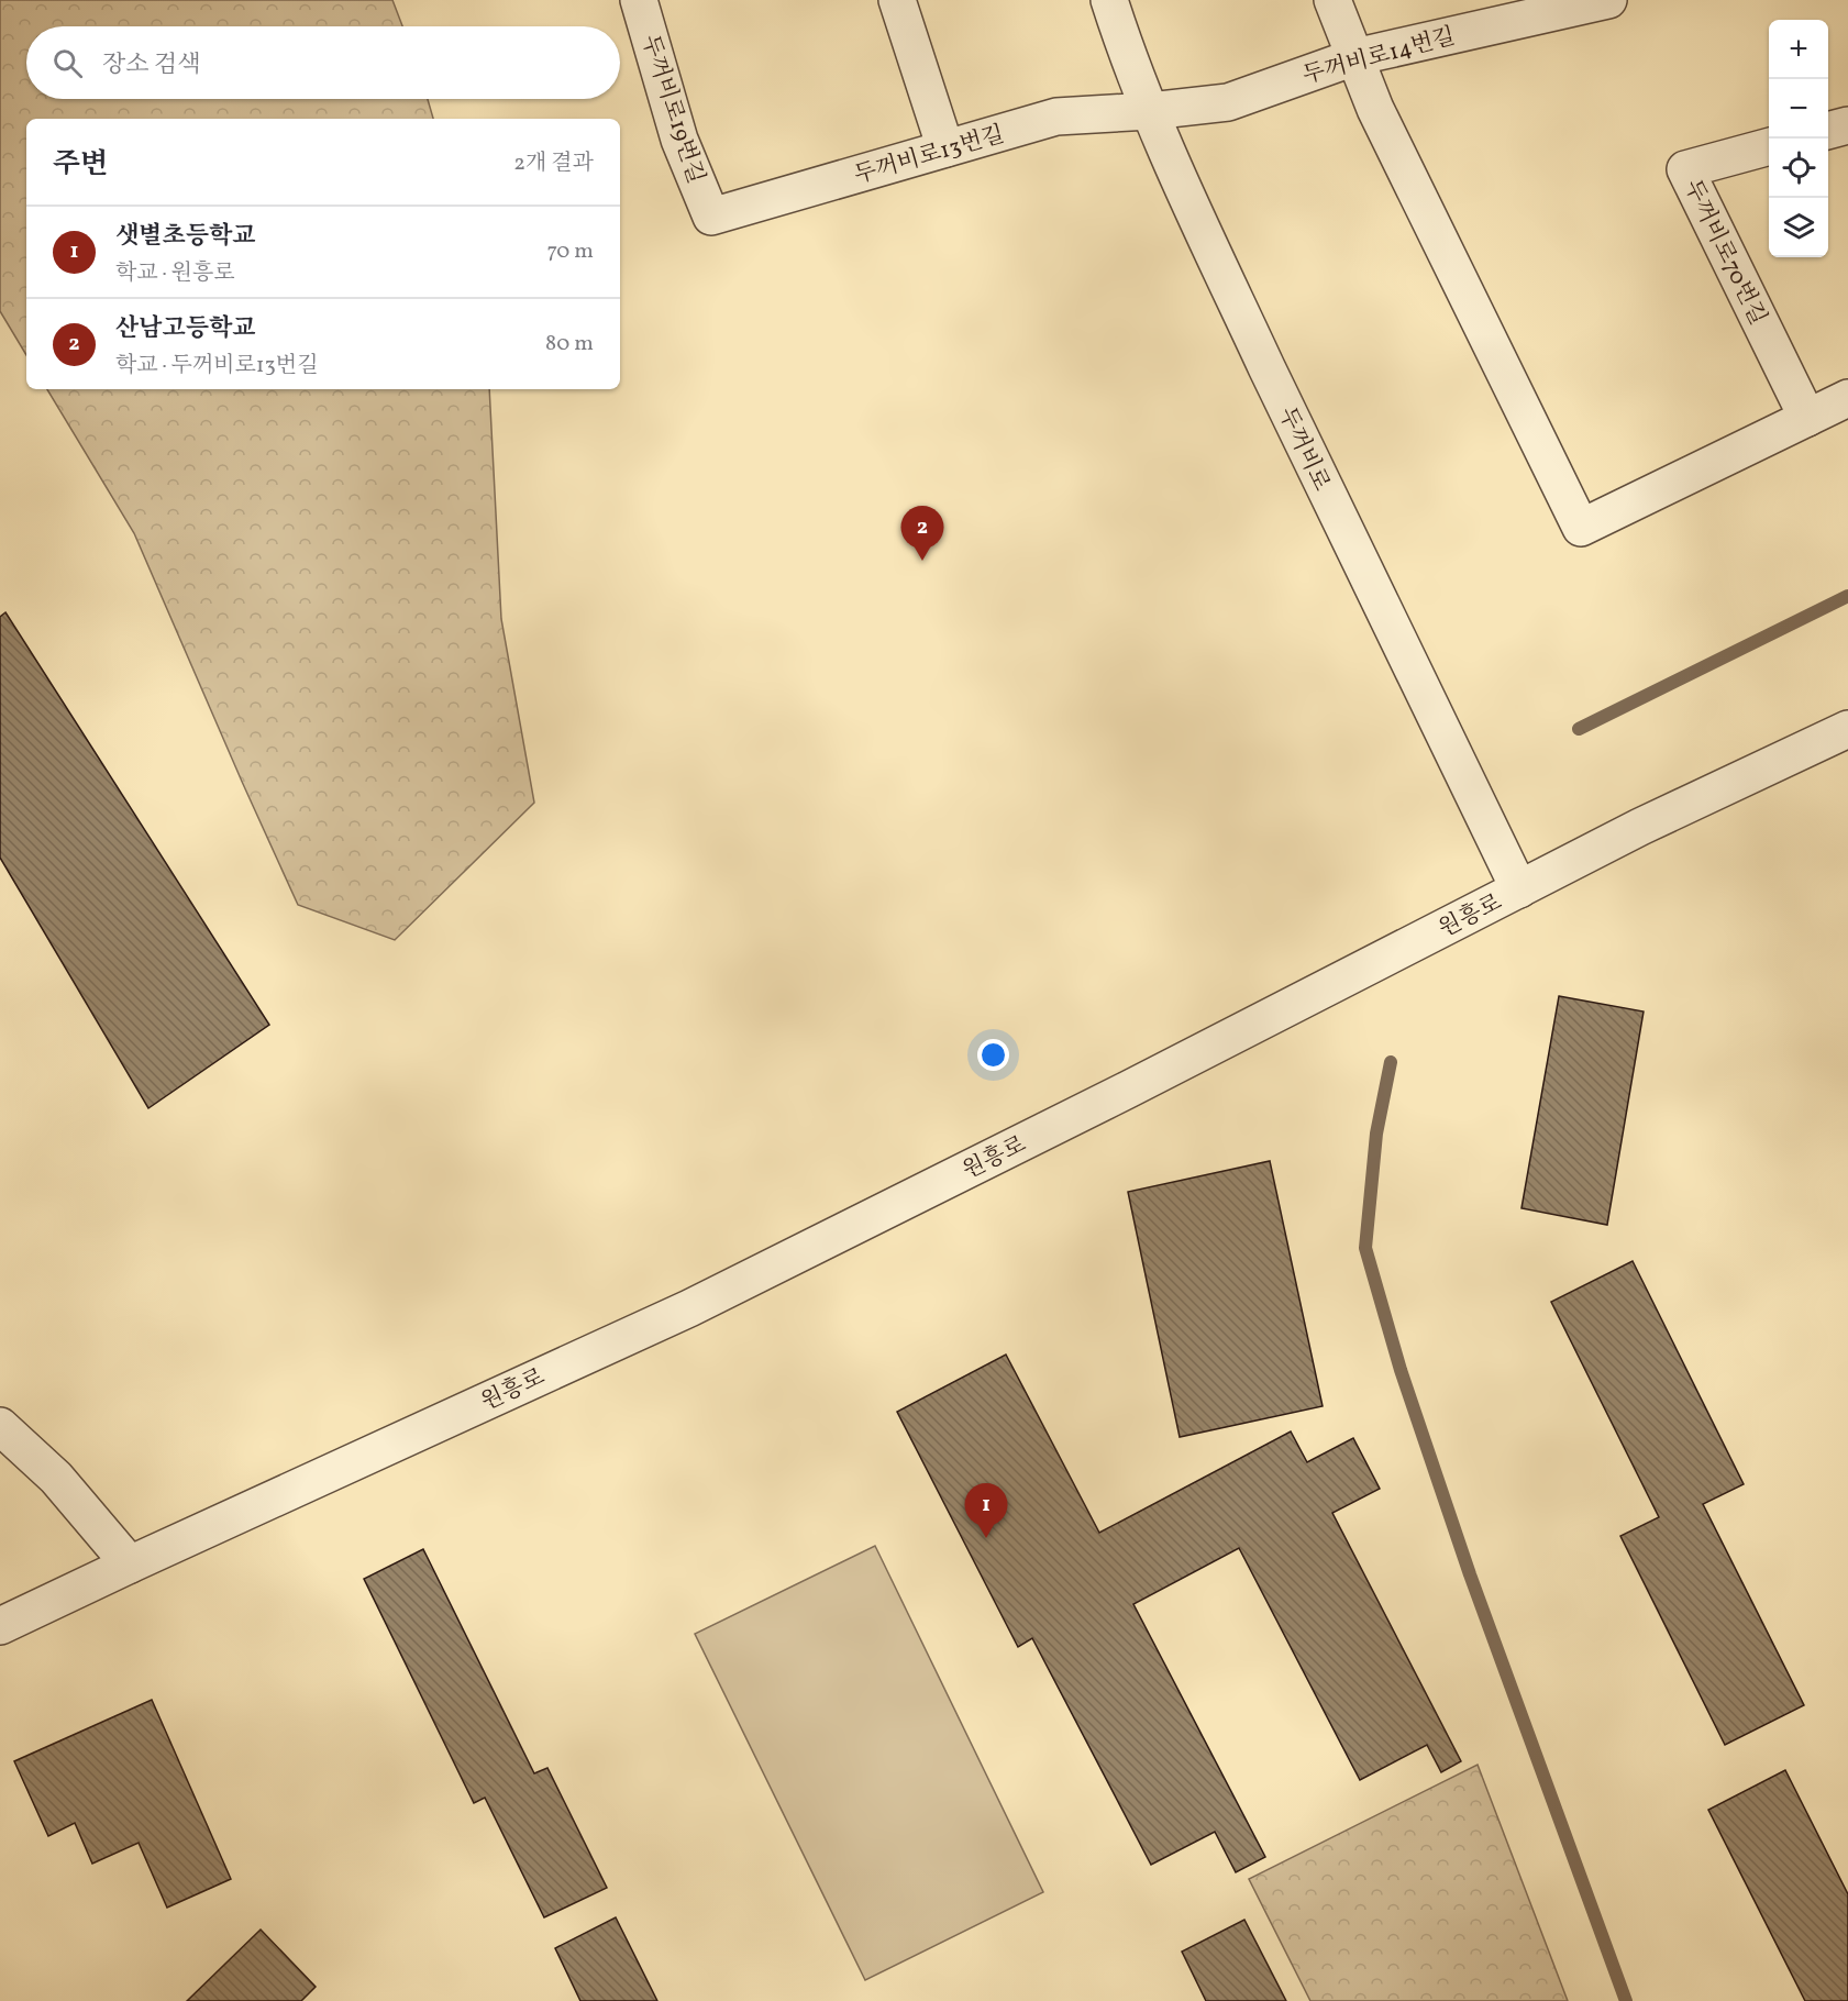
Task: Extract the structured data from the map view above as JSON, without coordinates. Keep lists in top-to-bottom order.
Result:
{
  "streets": {
    "street": [
      "두꺼비로14번길",
      "두꺼비로19번길",
      "두꺼비로13번길",
      "두꺼비로70번길",
      "두꺼비로",
      "원흥로"
    ]
  },
  "crossings": [
    ["두꺼비로14번길", "두꺼비로13번길"],
    ["두꺼비로14번길", "두꺼비로"],
    ["두꺼비로19번길", "두꺼비로13번길"],
    ["두꺼비로13번길", "두꺼비로"],
    ["두꺼비로", "원흥로"]
  ],
  "page": {
    "map_buttons": ["+", "−"],
    "search": "장소 검색",
    "heading": ["주변", "2개 결과"],
    "list": [
      {
        "mark": "1",
        "name": "샛별초등학교",
        "note": "학교 · 원흥로",
        "value": "70 m"
      },
      {
        "mark": "2",
        "name": "산남고등학교",
        "note": "학교 · 두꺼비로13번길",
        "value": "80 m"
      }
    ],
    "pins": ["2", "1"]
  }
}
